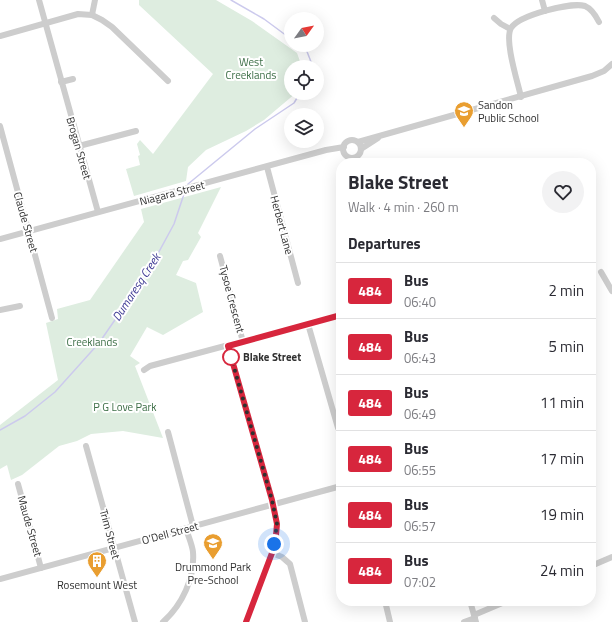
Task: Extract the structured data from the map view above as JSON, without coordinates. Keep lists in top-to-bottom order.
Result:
{
  "streets": {
    "street": [
      "Brogan Street",
      "Niagara Street",
      "Claude Street",
      "Herbert Lane",
      "Tysoe Crescent",
      "Maude Street",
      "O'Dell Street",
      "Trim Street"
    ]
  },
  "crossings": [
    ["Brogan Street", "Niagara Street"],
    ["Niagara Street", "Claude Street"],
    ["Niagara Street", "Herbert Lane"],
    ["Maude Street", "O'Dell Street"],
    ["O'Dell Street", "Trim Street"]
  ],
  "water": ["Dumaresq Creek"],
  "parks": ["West Creeklands", "Creeklands", "P G Love Park"],
  "places": {
    "school or university": ["Sandon Public School", "Drummond Park Pre-School"],
    "other": ["Blake Street"],
    "building": ["Rosemount West"]
  },
  "lines": ["bus line 484"],
  "north": "top right",
  "page": {
    "heading": [
      ["Blake Street", "Walk · 4 min · 260 m"],
      "Departures"
    ],
    "list": [
      {
        "mark": "484",
        "name": "Bus",
        "note": "06:40",
        "value": "2 min"
      },
      {
        "mark": "484",
        "name": "Bus",
        "note": "06:43",
        "value": "5 min"
      },
      {
        "mark": "484",
        "name": "Bus",
        "note": "06:49",
        "value": "11 min"
      },
      {
        "mark": "484",
        "name": "Bus",
        "note": "06:55",
        "value": "17 min"
      },
      {
        "mark": "484",
        "name": "Bus",
        "note": "06:57",
        "value": "19 min"
      },
      {
        "mark": "484",
        "name": "Bus",
        "note": "07:02",
        "value": "24 min"
      }
    ]
  }
}
